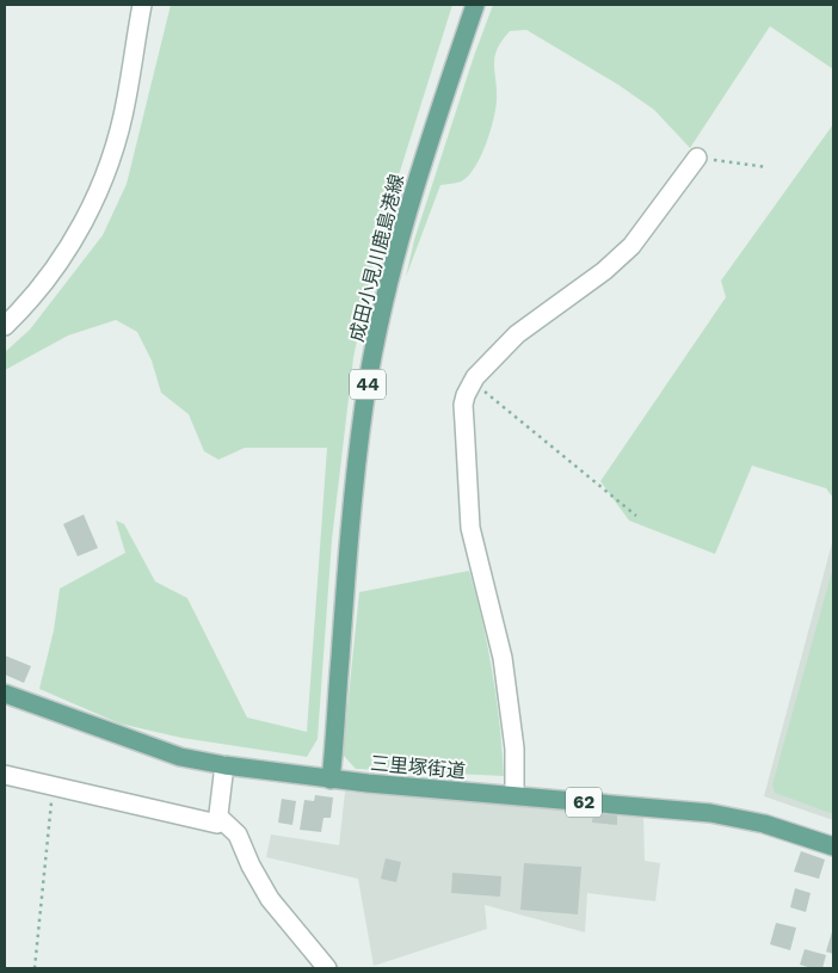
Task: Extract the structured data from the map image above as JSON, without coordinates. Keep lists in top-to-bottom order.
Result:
{
  "streets": {
    "main road": [
      "成田小見川鹿島港線",
      "44",
      "三里塚街道",
      "62"
    ]
  },
  "crossings": [
    ["成田小見川鹿島港線", "三里塚街道"]
  ]
}
